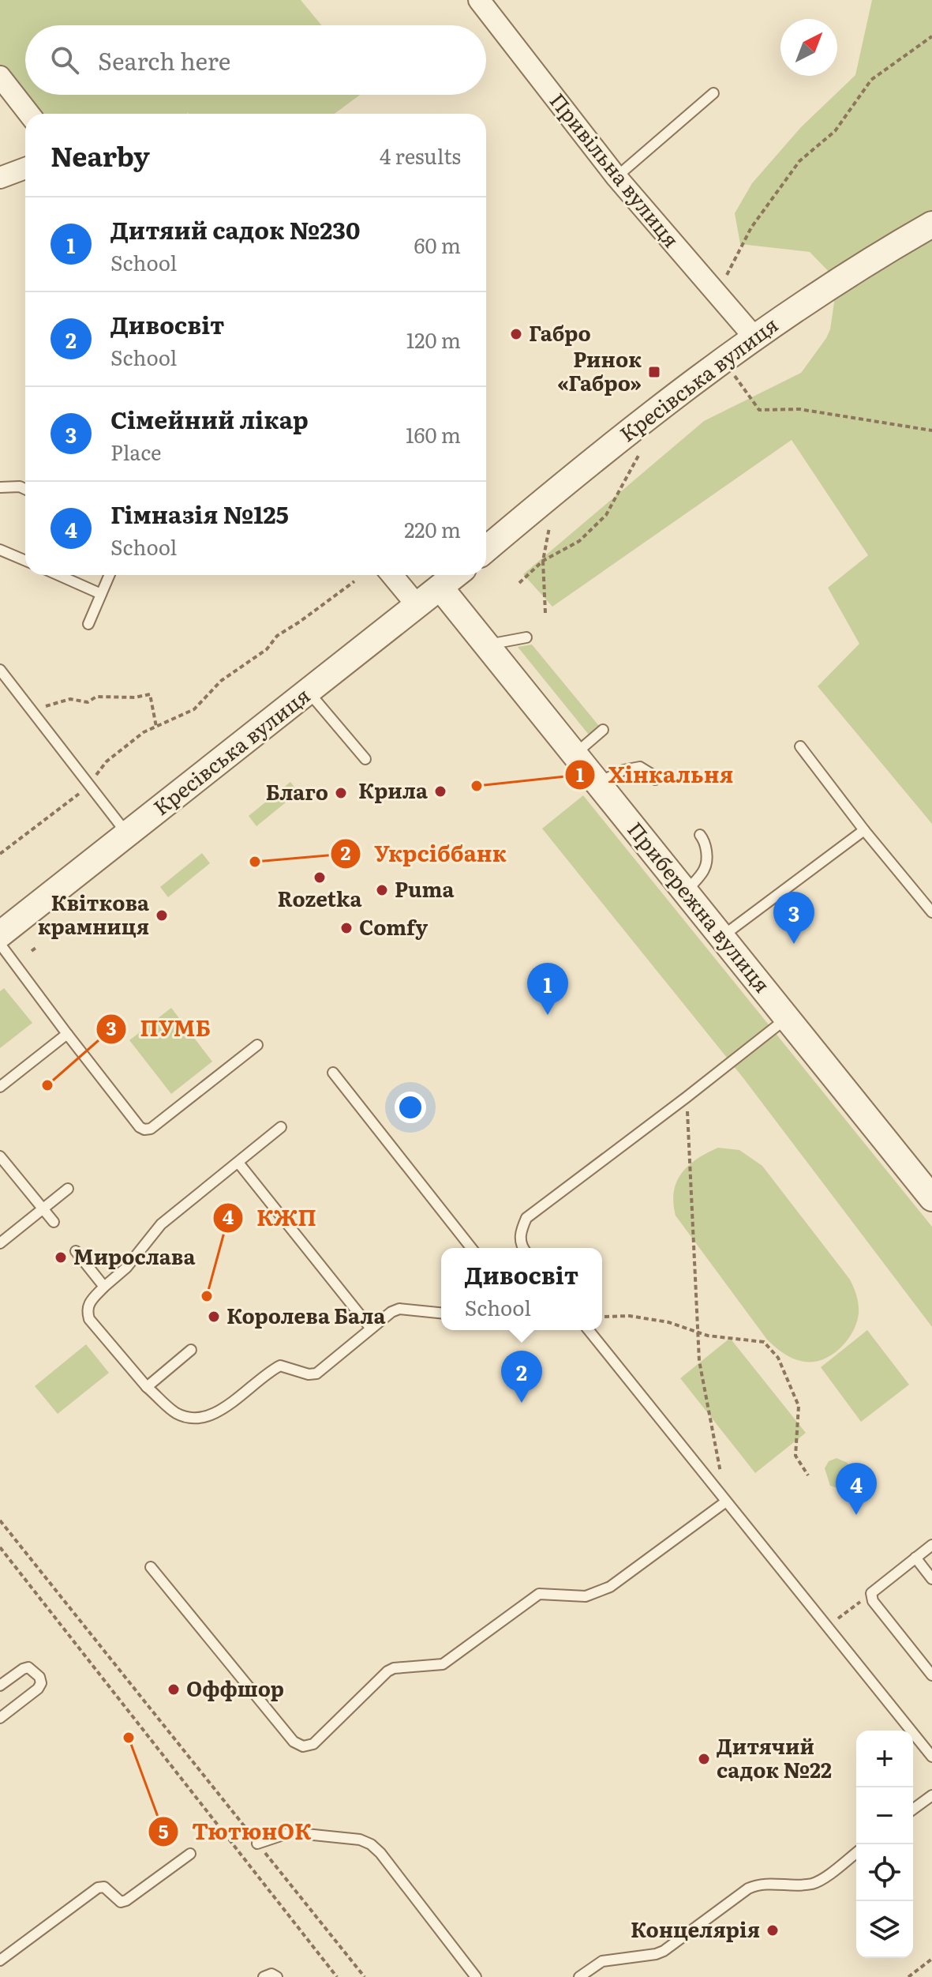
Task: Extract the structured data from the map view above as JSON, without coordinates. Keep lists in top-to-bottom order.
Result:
{
  "streets": {
    "street": ["Привільна вулиця", "Кресівська вулиця", "Прибережна вулиця"]
  },
  "crossings": [
    ["Привільна вулиця", "Кресівська вулиця"],
    ["Кресівська вулиця", "Прибережна вулиця"]
  ],
  "places": {
    "other": [
      "Габро",
      "Хінкальня",
      "Крила",
      "Благо",
      "Укрсіббанк",
      "Rozetka",
      "Puma",
      "Квіткова крамниця",
      "Comfy",
      "ПУМБ",
      "Мирослава",
      "КЖП",
      "Королева Бала",
      "Оффшор",
      "ТютюнОК",
      "Дитячий садок №22",
      "Концелярія"
    ],
    "transit": ["Ринок «Габро»"]
  },
  "north": "top right",
  "page": {
    "search": "Search here",
    "heading": ["Nearby", "4 results"],
    "list": [
      {
        "mark": "1",
        "name": "Дитяий садок №230",
        "note": "School",
        "value": "60 m"
      },
      {
        "mark": "2",
        "name": "Дивосвіт",
        "note": "School",
        "value": "120 m"
      },
      {
        "mark": "3",
        "name": "Сімейний лікар",
        "note": "Place",
        "value": "160 m"
      },
      {
        "mark": "4",
        "name": "Гімназія №125",
        "note": "School",
        "value": "220 m"
      }
    ],
    "pins": [
      "3",
      "1",
      "2",
      "4"
    ],
    "popup": ["Дивосвіт", "School"],
    "map_buttons": ["+", "−"]
  }
}
